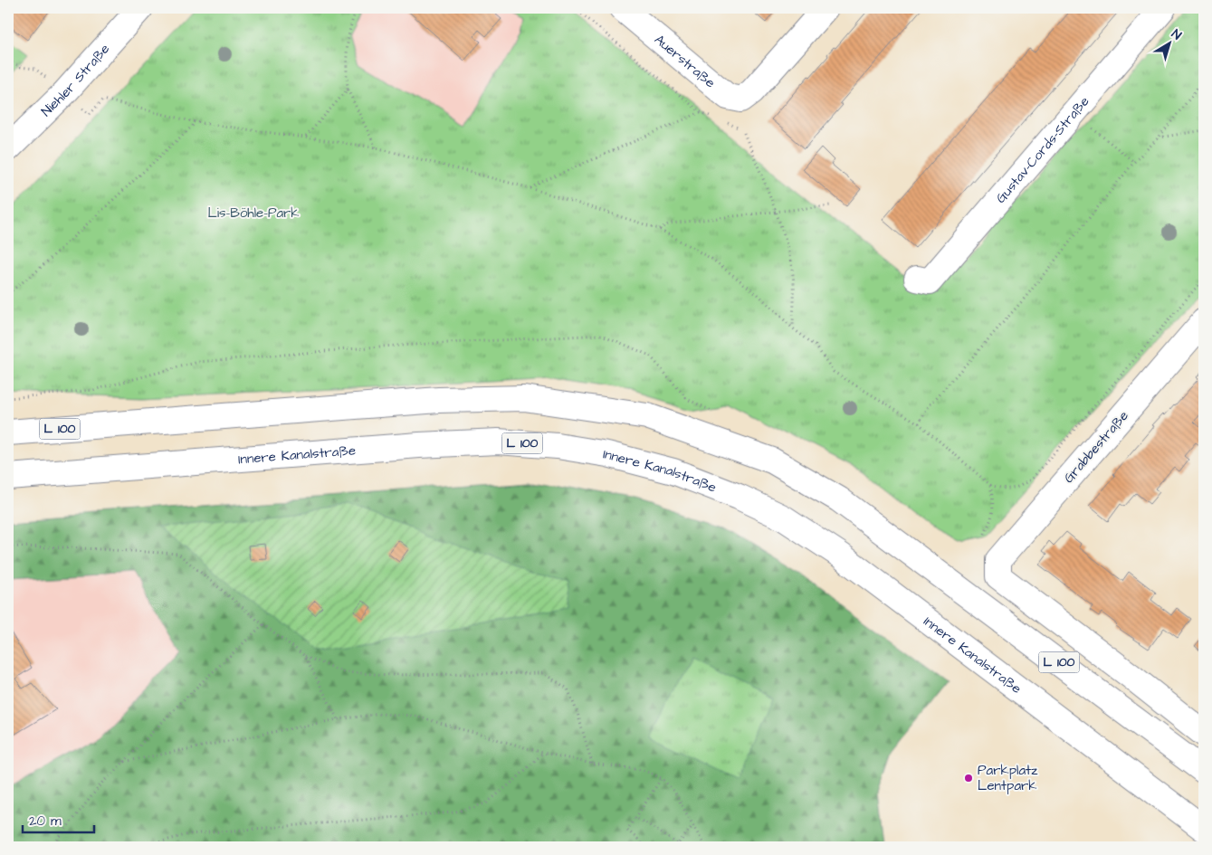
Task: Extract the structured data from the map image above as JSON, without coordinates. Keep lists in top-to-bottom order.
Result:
{
  "streets": {
    "main road": [
      "Auerstraße",
      "Niehler Straße",
      "Gustav-Cords-Straße",
      "L 100",
      "Grabbestraße",
      "Innere Kanalstraße"
    ]
  },
  "parks": ["Lis-Böhle-Park"],
  "places": ["Parkplatz Lentpark"],
  "scale_bar": "20 m",
  "north": "top right"
}
